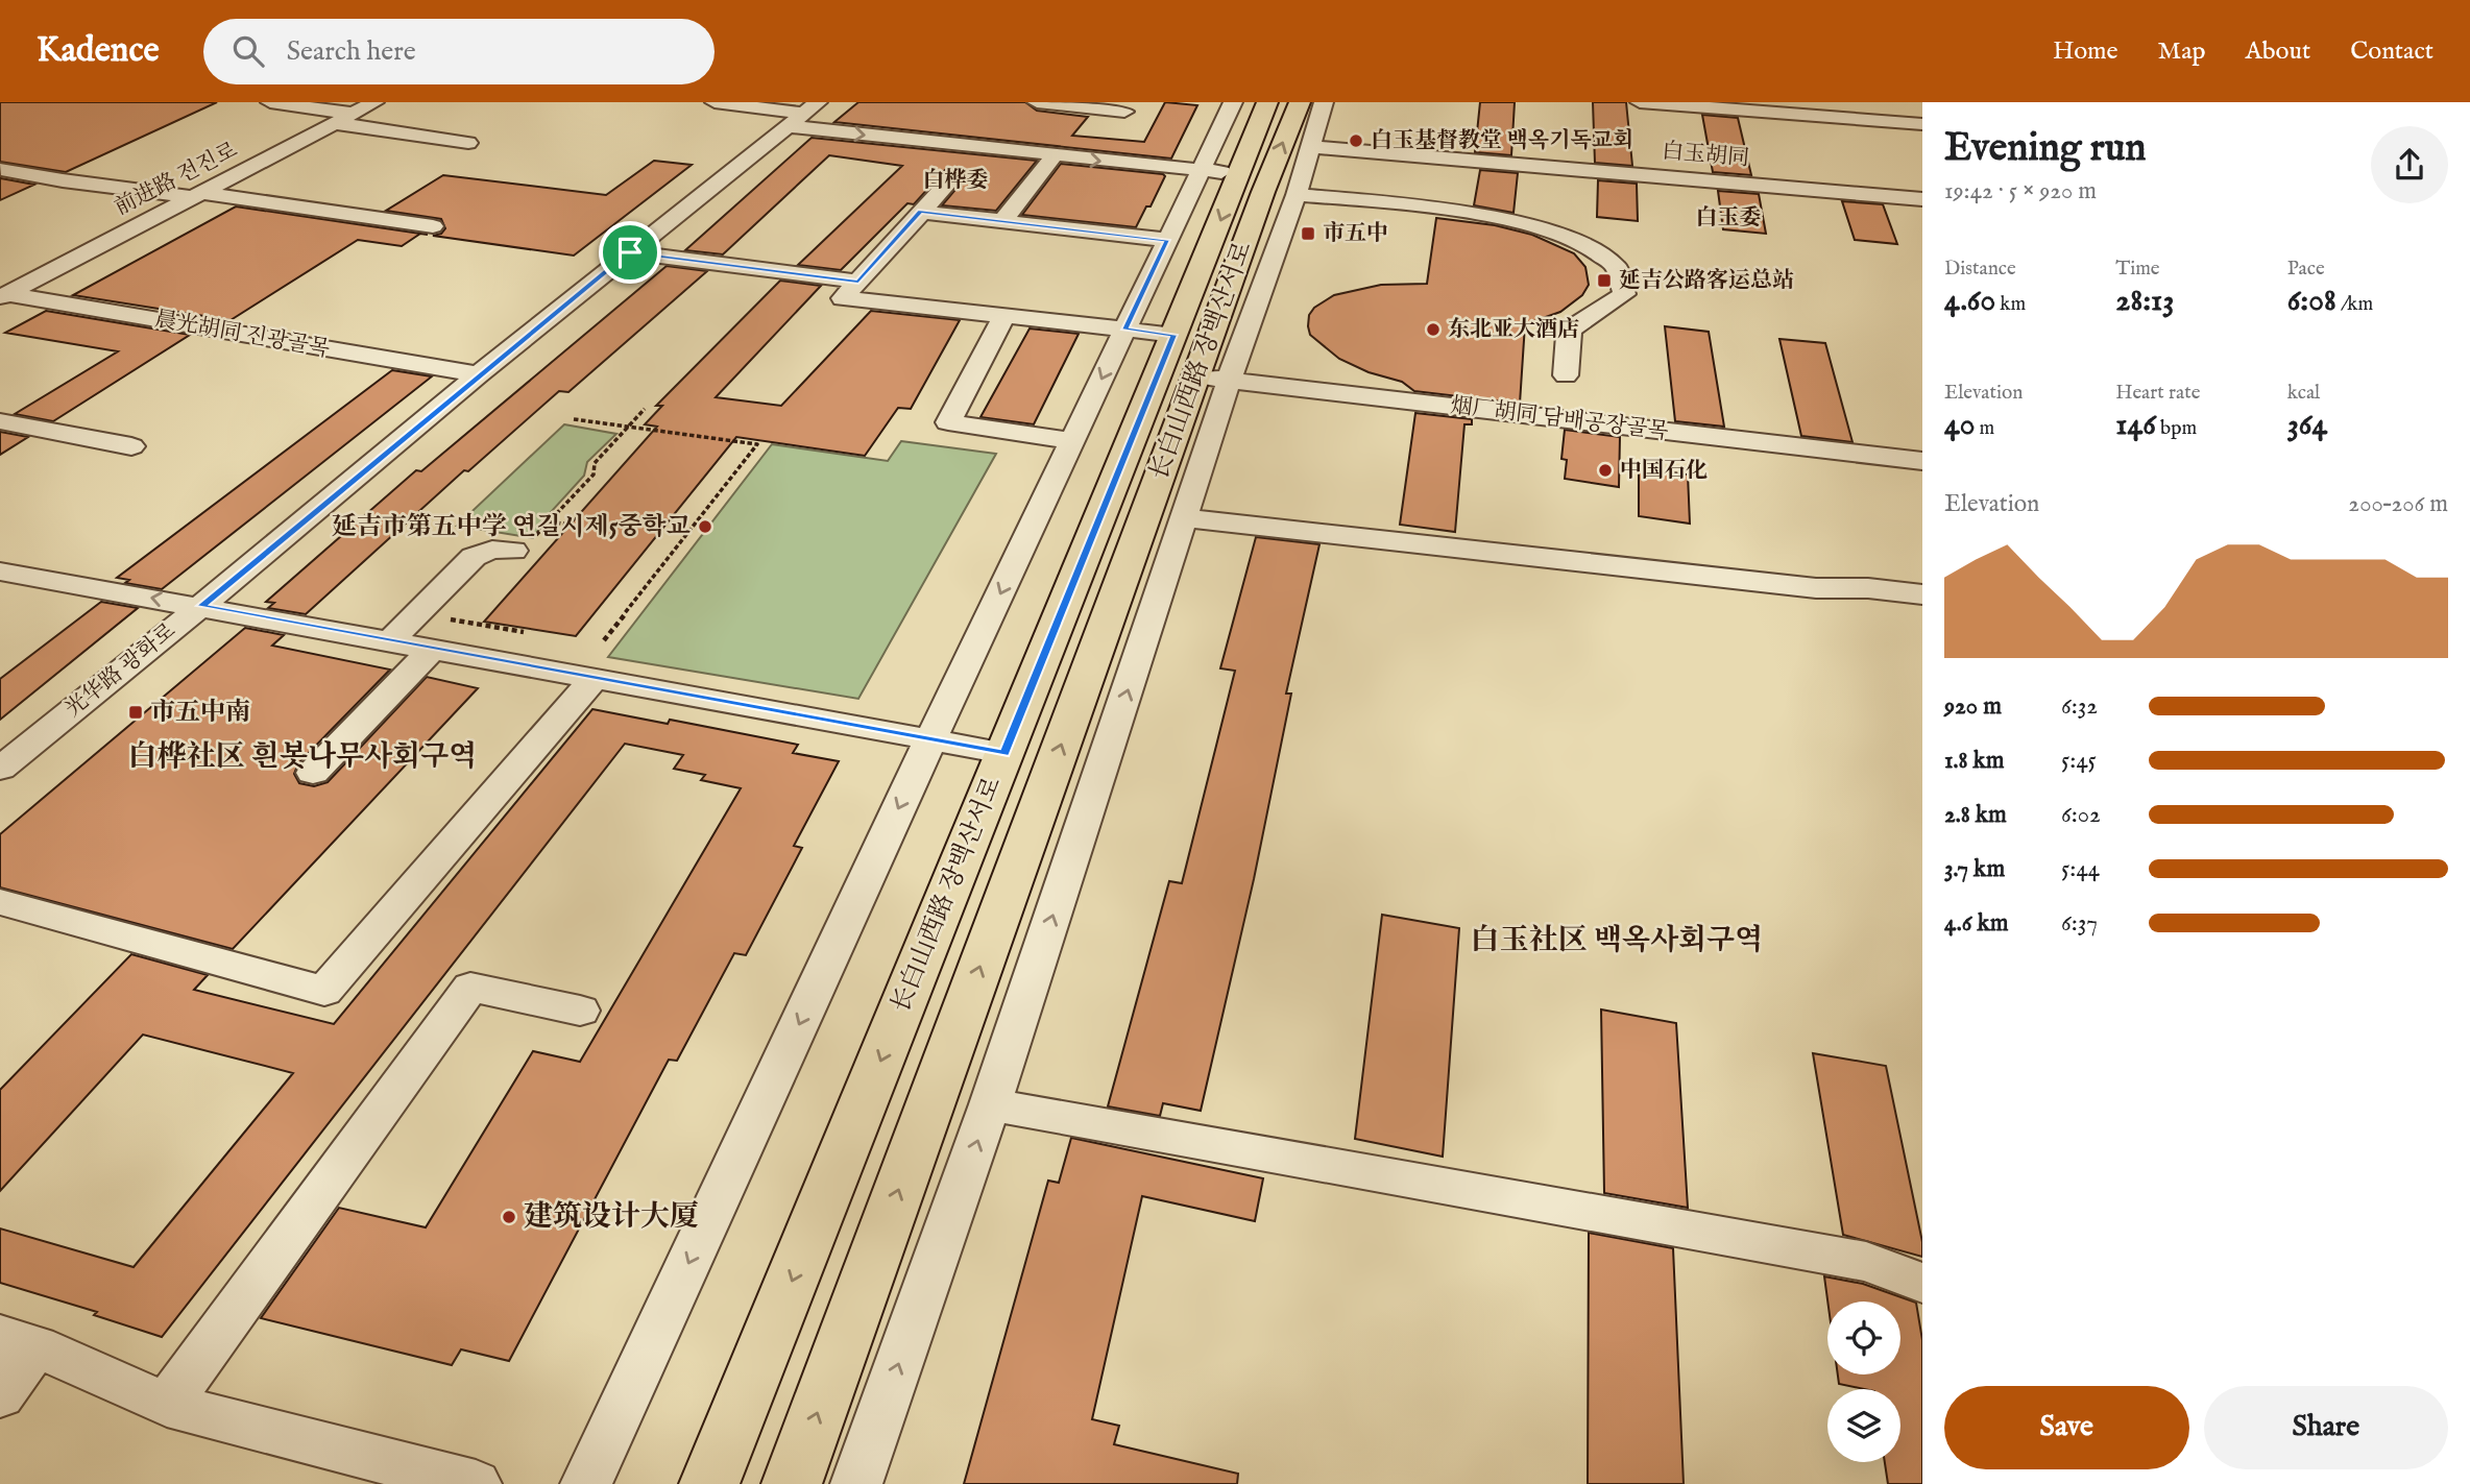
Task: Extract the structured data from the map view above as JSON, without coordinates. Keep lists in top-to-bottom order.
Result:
{
  "streets": {
    "main road": ["长白山西路 장백산서로"],
    "street": [
      "白玉胡同",
      "前进路 전진로",
      "晨光胡同 진광골목",
      "烟厂胡同 담배공장골목",
      "光华路 광화로"
    ]
  },
  "crossings": [
    ["前进路 전진로", "晨光胡同 진광골목"],
    ["晨光胡同 진광골목", "光华路 광화로"],
    ["长白山西路 장백산서로", "烟厂胡同 담배공장골목"]
  ],
  "districts": [
    "白桦委",
    "白玉委",
    "白桦社区 흰봇나무사회구역",
    "白玉社区 백옥사회구역"
  ],
  "places": {
    "other": [
      "白玉基督教堂 백옥기독교회",
      "东北亚大酒店",
      "中国石化",
      "延吉市第五中学 연길시제5중학교",
      "建筑设计大厦"
    ],
    "transit": ["市五中", "延吉公路客运总站", "市五中南"]
  },
  "page": {
    "header": "Kadence",
    "search": "Search here",
    "nav": [
      "Home",
      "Map",
      "About",
      "Contact"
    ],
    "heading": ["Evening run", "19:42 · 5 × 920 m"],
    "stats": [
      ["Distance", "4.60 km"],
      ["Time", "28:13"],
      ["Pace", "6:08 /km"],
      ["Elevation", "40 m"],
      ["Heart rate", "146 bpm"],
      ["kcal", "364"]
    ],
    "chart": ["Elevation", "200–206 m"],
    "list": [
      {
        "name": "920 m",
        "note": "6:32"
      },
      {
        "name": "1.8 km",
        "note": "5:45"
      },
      {
        "name": "2.8 km",
        "note": "6:02"
      },
      {
        "name": "3.7 km",
        "note": "5:44"
      },
      {
        "name": "4.6 km",
        "note": "6:37"
      }
    ],
    "buttons": ["Save", "Share"]
  }
}
